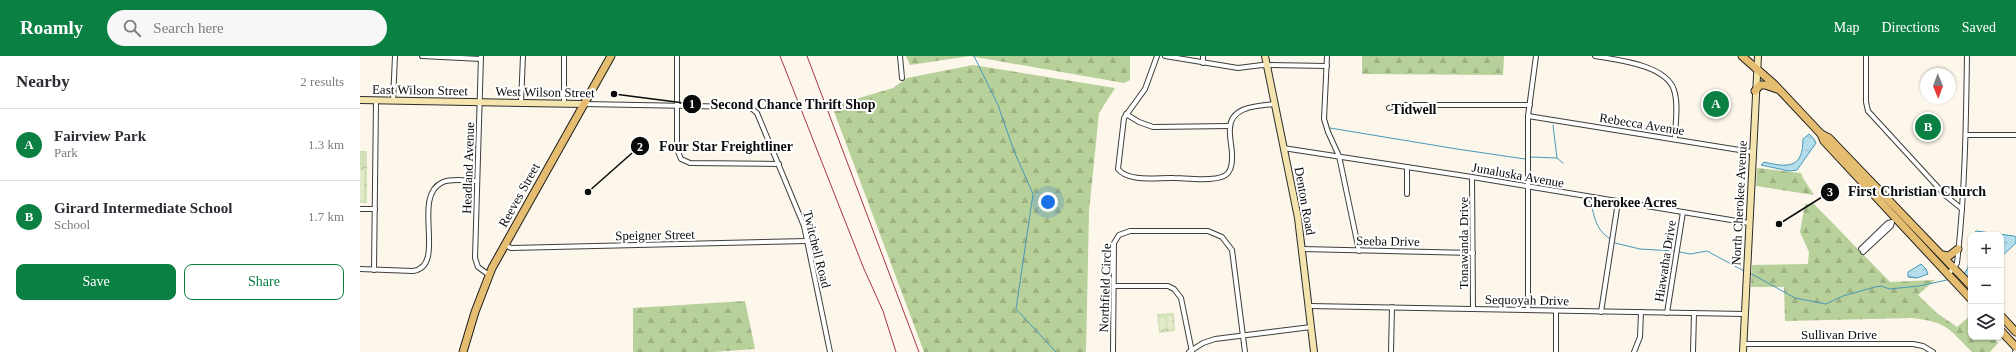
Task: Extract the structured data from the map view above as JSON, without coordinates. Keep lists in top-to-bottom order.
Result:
{
  "streets": {
    "main road": ["Reeves Street"],
    "street": [
      "East Wilson Street",
      "West Wilson Street",
      "Rebecca Avenue",
      "Headland Avenue",
      "Junaluska Avenue",
      "Denton Road",
      "North Cherokee Avenue",
      "Speigner Street",
      "Seeba Drive",
      "Tonawanda Drive",
      "Twitchell Road",
      "Hiawatha Drive",
      "Northfield Circle",
      "Sequoyah Drive",
      "Sullivan Drive"
    ]
  },
  "crossings": [
    ["East Wilson Street", "West Wilson Street"],
    ["East Wilson Street", "Headland Avenue"],
    ["West Wilson Street", "Headland Avenue"],
    ["West Wilson Street", "Reeves Street"],
    ["West Wilson Street", "Twitchell Road"],
    ["Rebecca Avenue", "North Cherokee Avenue"],
    ["Headland Avenue", "Reeves Street"],
    ["Junaluska Avenue", "Denton Road"],
    ["Junaluska Avenue", "North Cherokee Avenue"],
    ["Junaluska Avenue", "Tonawanda Drive"],
    ["Junaluska Avenue", "Hiawatha Drive"],
    ["Reeves Street", "Speigner Street"],
    ["Denton Road", "Seeba Drive"],
    ["Denton Road", "Sequoyah Drive"],
    ["North Cherokee Avenue", "Sequoyah Drive"],
    ["North Cherokee Avenue", "Sullivan Drive"],
    ["Speigner Street", "Twitchell Road"],
    ["Seeba Drive", "Tonawanda Drive"],
    ["Tonawanda Drive", "Sequoyah Drive"],
    ["Hiawatha Drive", "Sequoyah Drive"]
  ],
  "districts": ["Tidwell", "Cherokee Acres"],
  "places": ["Second Chance Thrift Shop", "Four Star Freightliner", "First Christian Church"],
  "north": "bottom",
  "page": {
    "header": "Roamly",
    "search": "Search here",
    "nav": ["Map", "Directions", "Saved"],
    "heading": ["Nearby", "2 results"],
    "pins": ["A", "B"],
    "list": [
      {
        "mark": "A",
        "name": "Fairview Park",
        "note": "Park",
        "value": "1.3 km"
      },
      {
        "mark": "B",
        "name": "Girard Intermediate School",
        "note": "School",
        "value": "1.7 km"
      }
    ],
    "map_buttons": ["+", "−"],
    "buttons": ["Save", "Share"]
  }
}
